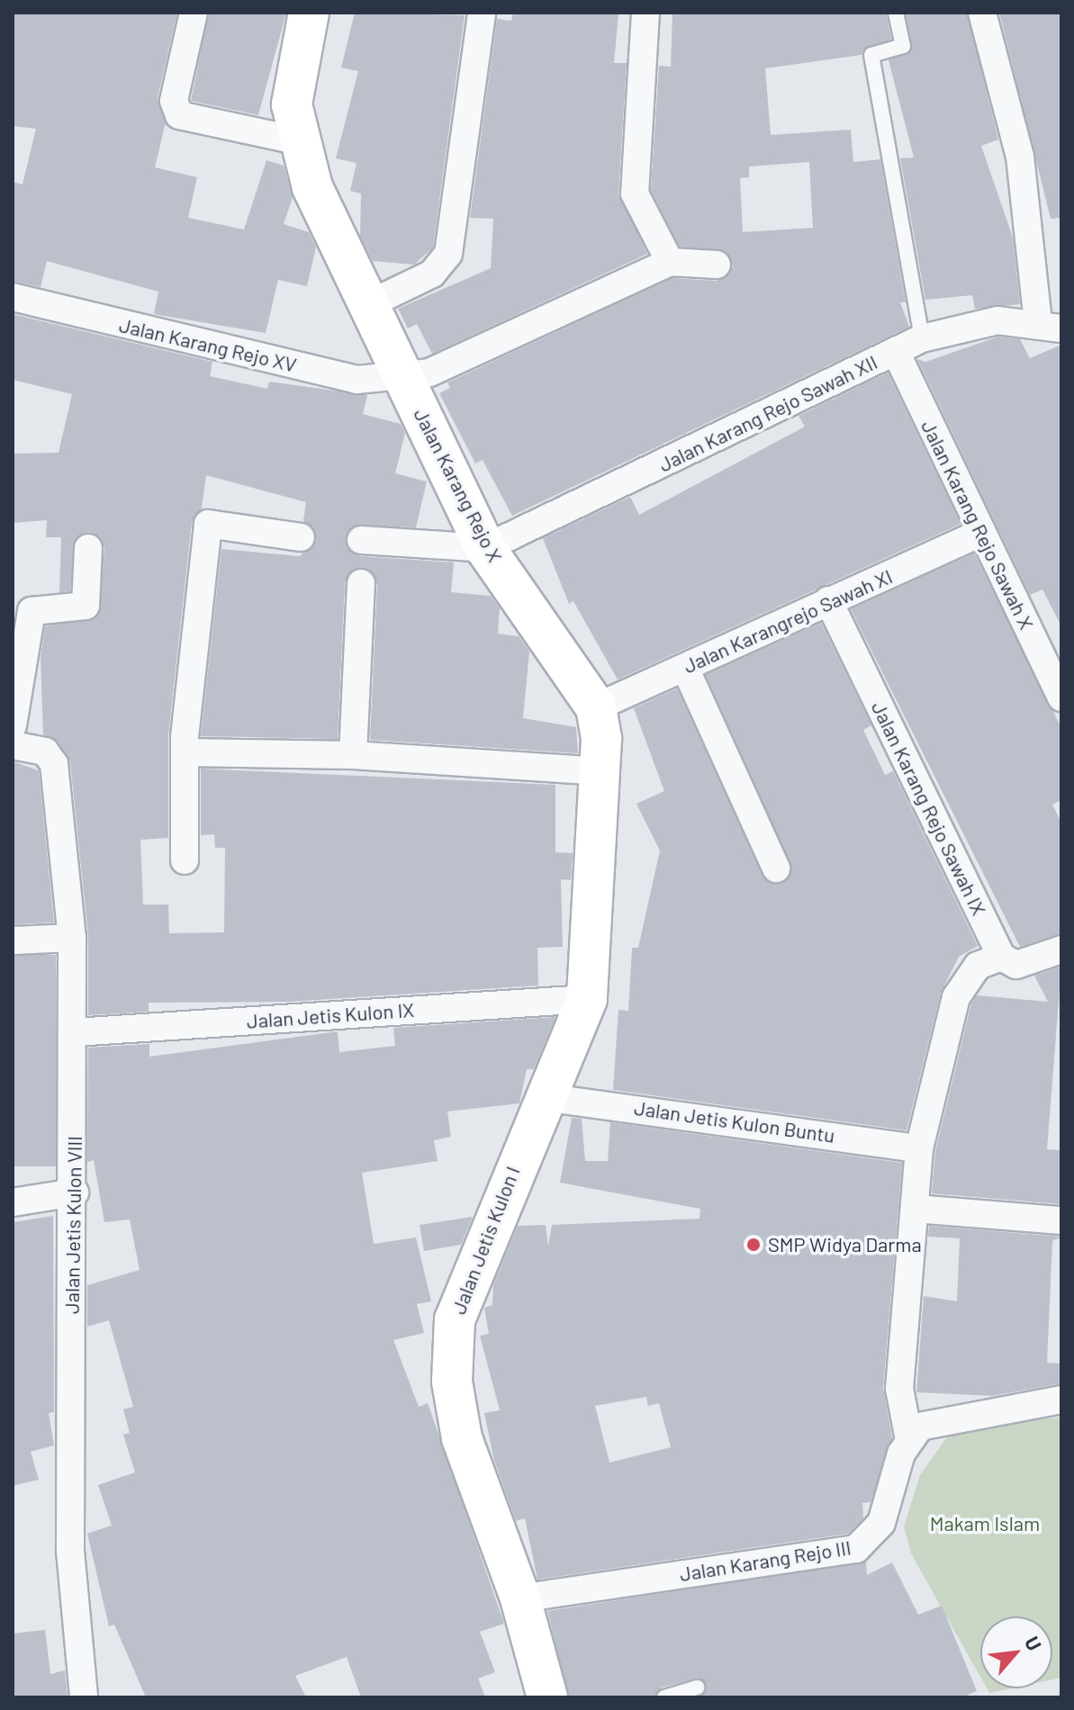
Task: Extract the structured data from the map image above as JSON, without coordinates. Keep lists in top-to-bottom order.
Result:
{
  "streets": {
    "street": [
      "Jalan Karang Rejo XV",
      "Jalan Karang Rejo Sawah XII",
      "Jalan Karang Rejo X",
      "Jalan Karang Rejo Sawah X",
      "Jalan Karangrejo Sawah XI",
      "Jalan Karang Rejo Sawah IX",
      "Jalan Jetis Kulon IX",
      "Jalan Jetis Kulon Buntu",
      "Jalan Jetis Kulon VIII",
      "Jalan Jetis Kulon I",
      "Jalan Karang Rejo III"
    ]
  },
  "crossings": [
    ["Jalan Karang Rejo XV", "Jalan Karang Rejo X"],
    ["Jalan Karang Rejo Sawah XII", "Jalan Karang Rejo X"],
    ["Jalan Karang Rejo Sawah XII", "Jalan Karang Rejo Sawah X"],
    ["Jalan Karang Rejo X", "Jalan Karangrejo Sawah XI"],
    ["Jalan Karang Rejo X", "Jalan Jetis Kulon IX"],
    ["Jalan Karang Rejo X", "Jalan Jetis Kulon I"],
    ["Jalan Karang Rejo Sawah X", "Jalan Karangrejo Sawah XI"],
    ["Jalan Karangrejo Sawah XI", "Jalan Karang Rejo Sawah IX"],
    ["Jalan Jetis Kulon IX", "Jalan Jetis Kulon VIII"],
    ["Jalan Jetis Kulon IX", "Jalan Jetis Kulon I"],
    ["Jalan Jetis Kulon Buntu", "Jalan Jetis Kulon I"],
    ["Jalan Jetis Kulon I", "Jalan Karang Rejo III"]
  ],
  "parks": ["Makam Islam"],
  "places": ["SMP Widya Darma"],
  "north": "top right"
}
